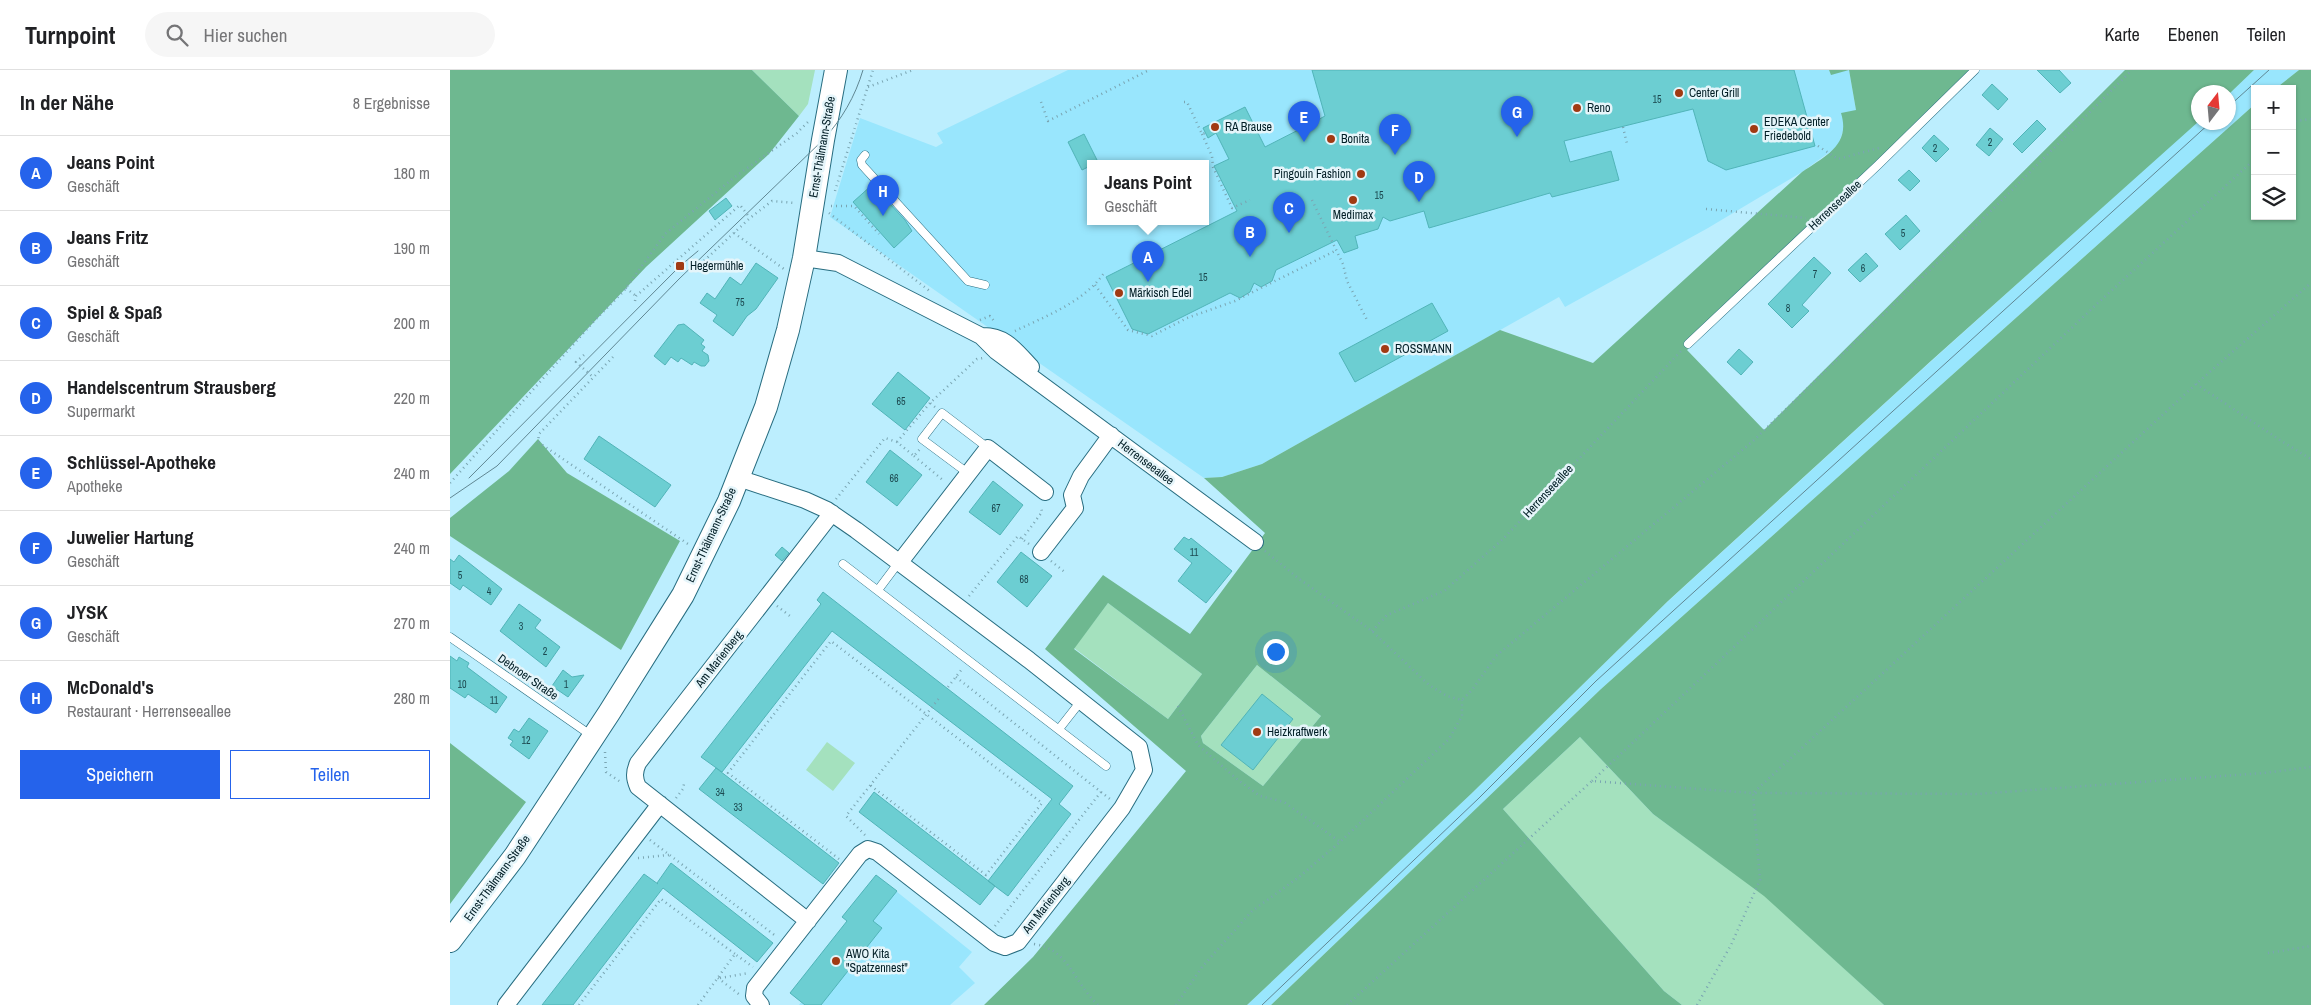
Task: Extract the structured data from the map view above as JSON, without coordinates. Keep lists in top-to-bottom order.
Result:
{
  "streets": {
    "main road": ["Ernst-Thälmann-Straße"],
    "street": ["Herrenseeallee", "Am Marienberg"],
    "lane": ["Debnoer Straße"]
  },
  "crossings": [
    ["Ernst-Thälmann-Straße", "Herrenseeallee"],
    ["Ernst-Thälmann-Straße", "Am Marienberg"],
    ["Ernst-Thälmann-Straße", "Debnoer Straße"]
  ],
  "places": {
    "other": [
      "Center Grill",
      "Reno",
      "RA Brause",
      "EDEKA Center Friedebold",
      "Bonita",
      "Pingouin Fashion",
      "Medimax",
      "Märkisch Edel",
      "ROSSMANN",
      "Heizkraftwerk",
      "AWO Kita \"Spatzennest\""
    ],
    "transit": ["Hegermühle"]
  },
  "house_numbers": [
    "15",
    "2",
    "2",
    "15",
    "5",
    "6",
    "7",
    "15",
    "75",
    "8",
    "65",
    "66",
    "67",
    "11",
    "5",
    "68",
    "4",
    "3",
    "2",
    "10",
    "1",
    "11",
    "12",
    "34",
    "33"
  ],
  "north": "top",
  "page": {
    "header": "Turnpoint",
    "search": "Hier suchen",
    "nav": ["Karte", "Ebenen", "Teilen"],
    "heading": ["In der Nähe", "8 Ergebnisse"],
    "map_buttons": ["+", "−"],
    "pins": [
      "G",
      "E",
      "F",
      "D",
      "H",
      "C",
      "B",
      "A"
    ],
    "list": [
      {
        "mark": "A",
        "name": "Jeans Point",
        "note": "Geschäft",
        "value": "180 m"
      },
      {
        "mark": "B",
        "name": "Jeans Fritz",
        "note": "Geschäft",
        "value": "190 m"
      },
      {
        "mark": "C",
        "name": "Spiel & Spaß",
        "note": "Geschäft",
        "value": "200 m"
      },
      {
        "mark": "D",
        "name": "Handelscentrum Strausberg",
        "note": "Supermarkt",
        "value": "220 m"
      },
      {
        "mark": "E",
        "name": "Schlüssel-Apotheke",
        "note": "Apotheke",
        "value": "240 m"
      },
      {
        "mark": "F",
        "name": "Juwelier Hartung",
        "note": "Geschäft",
        "value": "240 m"
      },
      {
        "mark": "G",
        "name": "JYSK",
        "note": "Geschäft",
        "value": "270 m"
      },
      {
        "mark": "H",
        "name": "McDonald's",
        "note": "Restaurant · Herrenseeallee",
        "value": "280 m"
      }
    ],
    "popup": ["Jeans Point", "Geschäft"],
    "buttons": ["Speichern", "Teilen"]
  }
}
